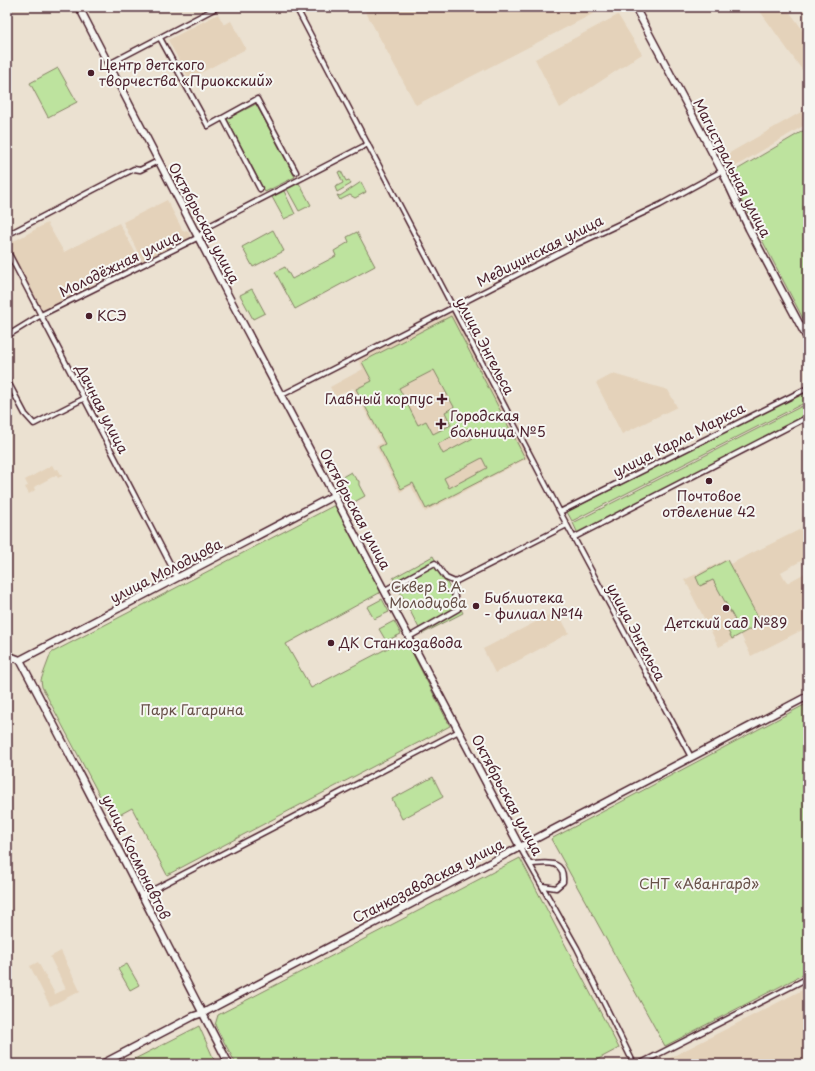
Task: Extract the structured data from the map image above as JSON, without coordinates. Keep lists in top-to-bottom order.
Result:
{
  "streets": {
    "street": [
      "Магистральная улица",
      "Октябрьская улица",
      "Медицинская улица",
      "Молодёжная улица",
      "улица Энгельса",
      "Дачная улица",
      "улица Карла Маркса",
      "улица Молодцова",
      "улица Космонавтов",
      "Станкозаводская улица"
    ]
  },
  "crossings": [
    ["Магистральная улица", "Медицинская улица"],
    ["Октябрьская улица", "Медицинская улица"],
    ["Октябрьская улица", "Молодёжная улица"],
    ["Октябрьская улица", "улица Молодцова"],
    ["Октябрьская улица", "Станкозаводская улица"],
    ["Медицинская улица", "улица Энгельса"],
    ["Молодёжная улица", "улица Энгельса"],
    ["Молодёжная улица", "Дачная улица"],
    ["улица Энгельса", "улица Карла Маркса"],
    ["улица Энгельса", "Станкозаводская улица"],
    ["Дачная улица", "улица Молодцова"],
    ["улица Молодцова", "улица Космонавтов"],
    ["улица Космонавтов", "Станкозаводская улица"]
  ],
  "parks": ["Сквер В.А. Молодцова", "Парк Гагарина", "СНТ «Авангард»"],
  "places": {
    "other": [
      "Центр детского творчества «Приокский»",
      "КСЭ",
      "Почтовое отделение 42",
      "Библиотека - филиал №14",
      "Детский сад №89",
      "ДК Станкозавода"
    ],
    "health": ["Главный корпус", "Городская больница №5"]
  }
}
